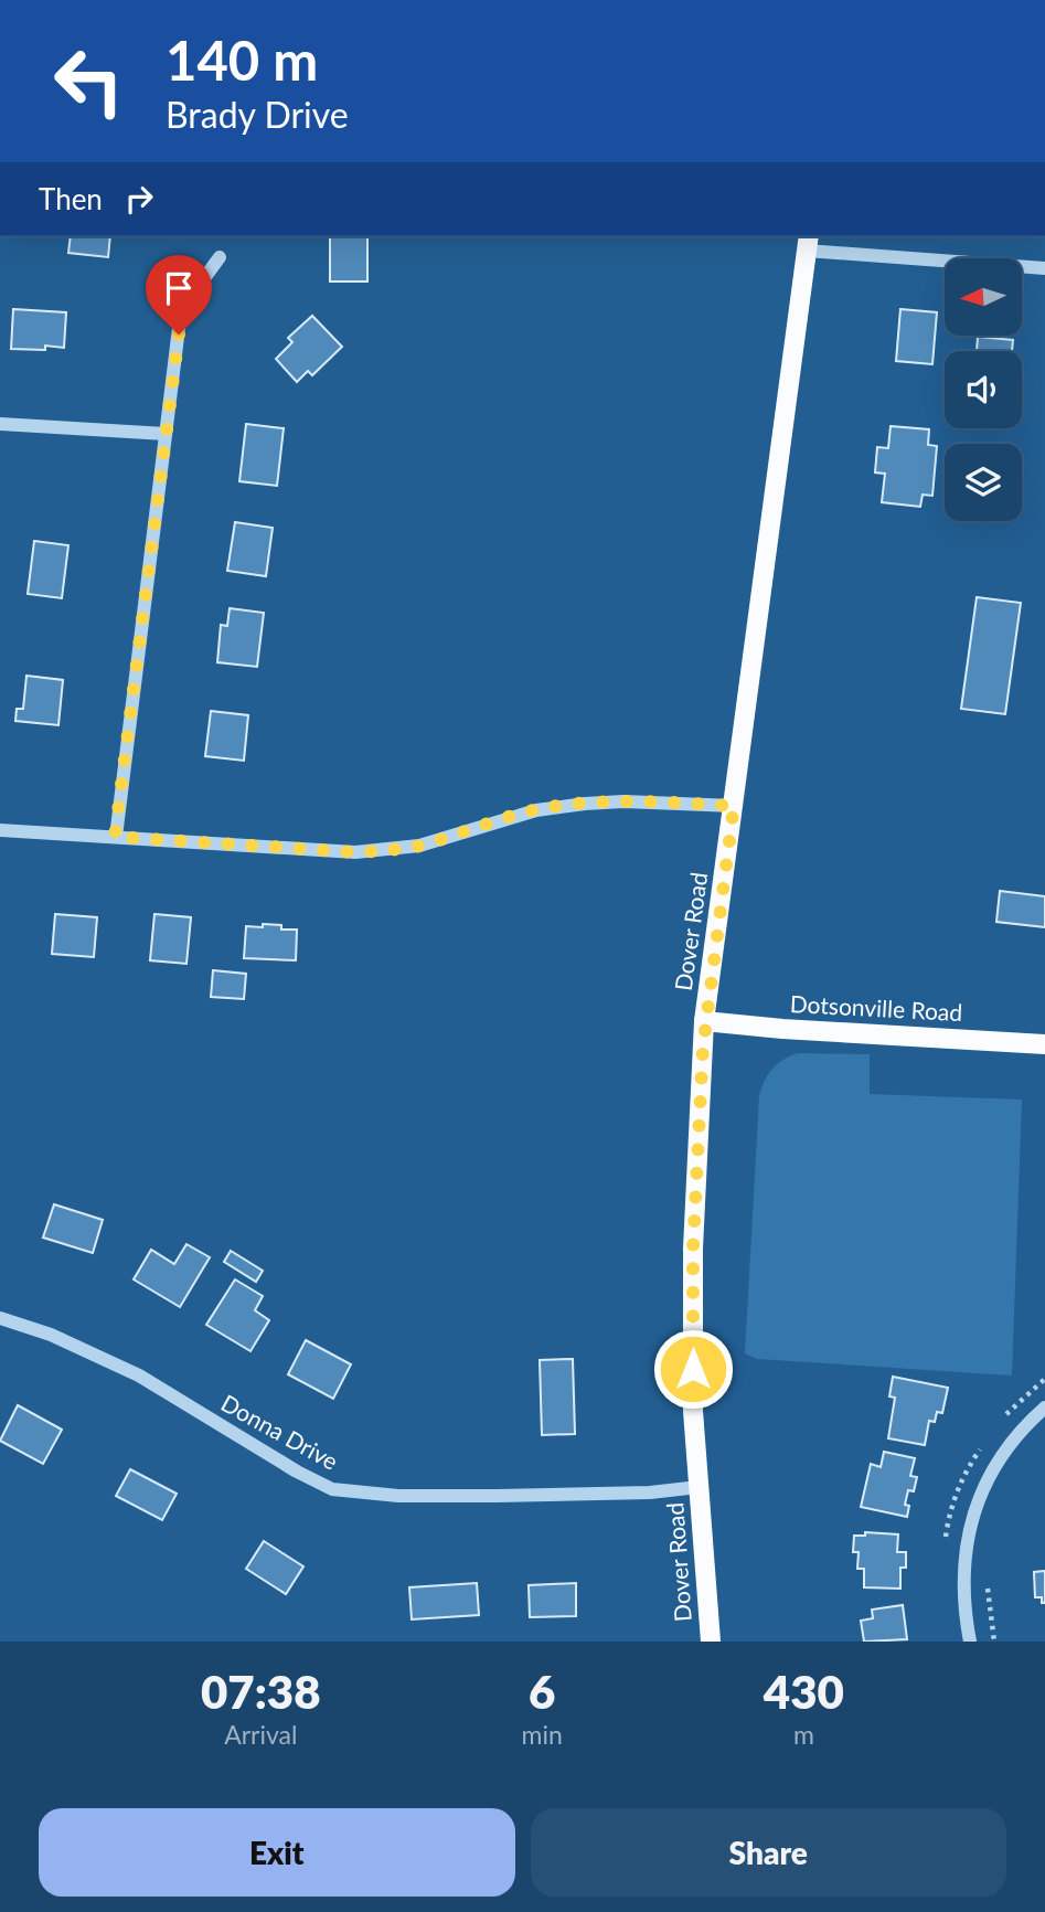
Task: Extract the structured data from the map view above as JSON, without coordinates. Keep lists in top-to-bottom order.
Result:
{
  "streets": {
    "main road": ["Dover Road", "Dotsonville Road"],
    "street": ["Donna Drive"]
  },
  "crossings": [
    ["Dover Road", "Dotsonville Road"],
    ["Dover Road", "Donna Drive"]
  ],
  "north": "left",
  "page": {
    "turn": ["140 m", "Brady Drive"],
    "then": "Then",
    "eta": [
      "07:38",
      "Arrival",
      "6",
      "min",
      "430",
      "m"
    ],
    "buttons": ["Exit", "Share"]
  }
}
